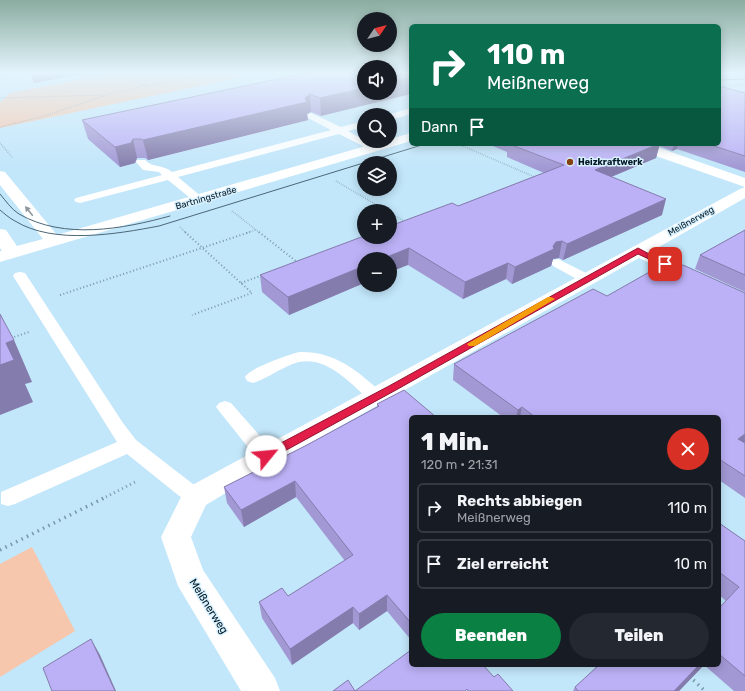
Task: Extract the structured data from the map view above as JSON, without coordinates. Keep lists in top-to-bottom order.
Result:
{
  "streets": {
    "street": ["Bartningstraße", "Meißnerweg"]
  },
  "places": ["Heizkraftwerk"],
  "north": "top right",
  "page": {
    "map_buttons": ["+", "−"],
    "turn": ["110 m", "Meißnerweg"],
    "then": "Dann",
    "heading": ["1 Min.", "120 m · 21:31"],
    "list": [
      {
        "name": "Rechts abbiegen",
        "note": "Meißnerweg",
        "value": "110 m"
      },
      {
        "name": "Ziel erreicht",
        "value": "10 m"
      }
    ],
    "buttons": ["Beenden", "Teilen"]
  }
}
